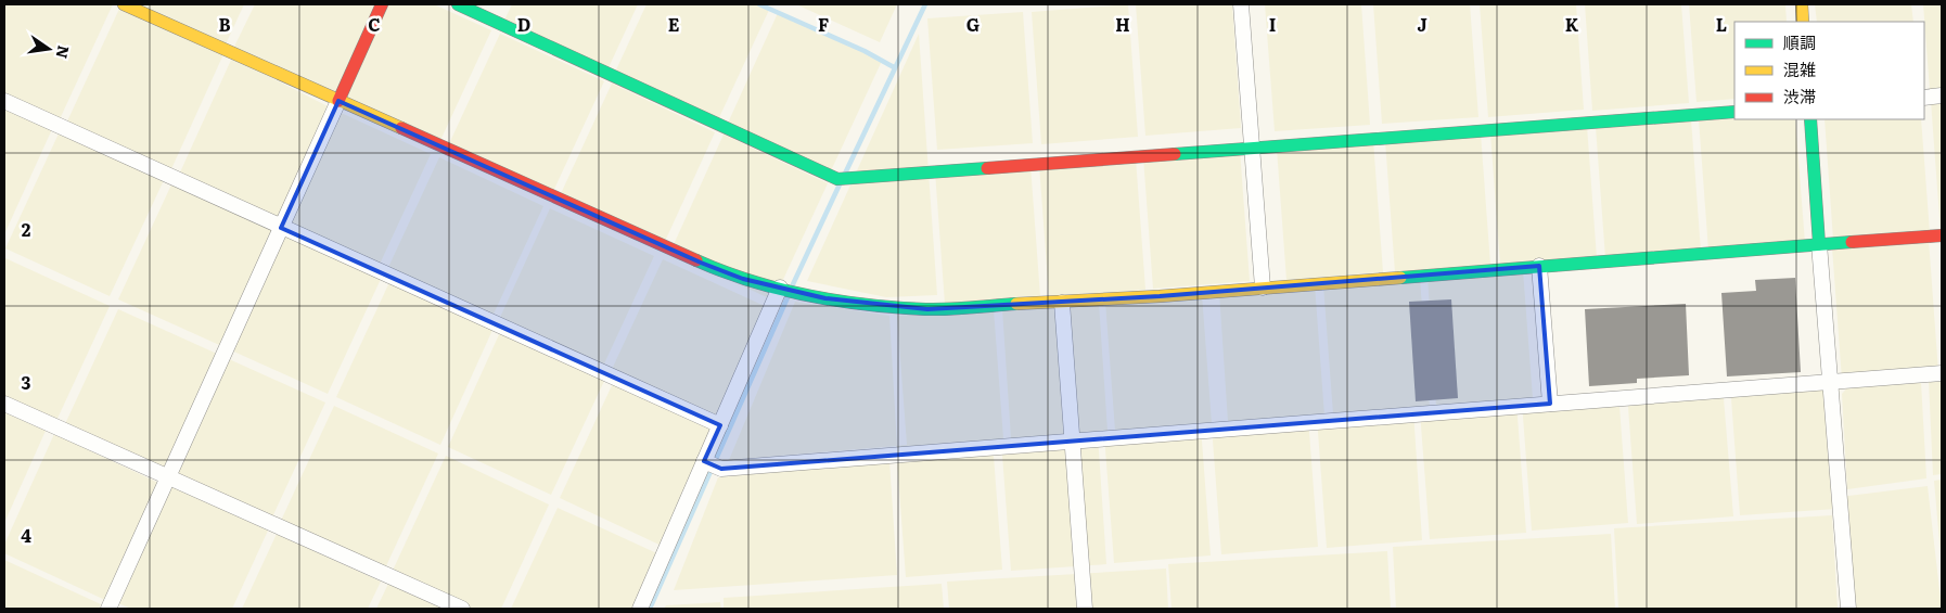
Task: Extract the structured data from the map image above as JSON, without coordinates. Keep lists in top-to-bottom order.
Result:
{
  "legend": ["順調", "混雑", "渋滞"],
  "north": "right",
  "grid": {
    "columns": [
      "B",
      "C",
      "D",
      "E",
      "F",
      "G",
      "H",
      "I",
      "J",
      "K",
      "L"
    ],
    "rows": ["2", "3", "4"]
  }
}
